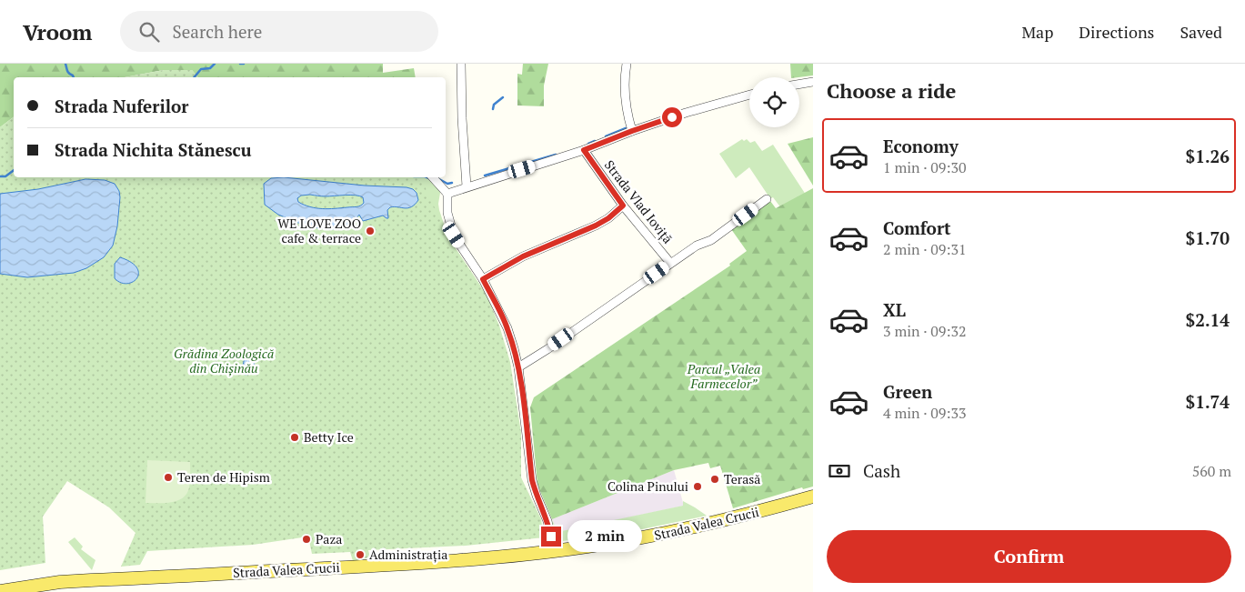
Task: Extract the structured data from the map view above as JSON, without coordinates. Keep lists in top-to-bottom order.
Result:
{
  "streets": {
    "main road": ["Strada Valea Crucii"],
    "street": ["Strada Vlad Ioviță"]
  },
  "parks": ["Grădina Zoologică din Chișinău", "Parcul „Valea Farmecelor”"],
  "places": [
    "WE LOVE ZOO cafe & terrace",
    "Betty Ice",
    "Teren de Hipism",
    "Terasă",
    "Colina Pinului",
    "Paza",
    "Administrația"
  ],
  "page": {
    "header": "Vroom",
    "search": "Search here",
    "nav": ["Map", "Directions", "Saved"],
    "heading": "Choose a ride",
    "banner": ["Strada Nuferilor", "Strada Nichita Stănescu"],
    "list": [
      {
        "name": "Economy",
        "note": "1 min · 09:30",
        "value": "$1.26"
      },
      {
        "name": "Comfort",
        "note": "2 min · 09:31",
        "value": "$1.70"
      },
      {
        "name": "XL",
        "note": "3 min · 09:32",
        "value": "$2.14"
      },
      {
        "name": "Green",
        "note": "4 min · 09:33",
        "value": "$1.74"
      }
    ],
    "pay": ["Cash", "560 m"],
    "bubble": "2 min",
    "buttons": "Confirm"
  }
}
